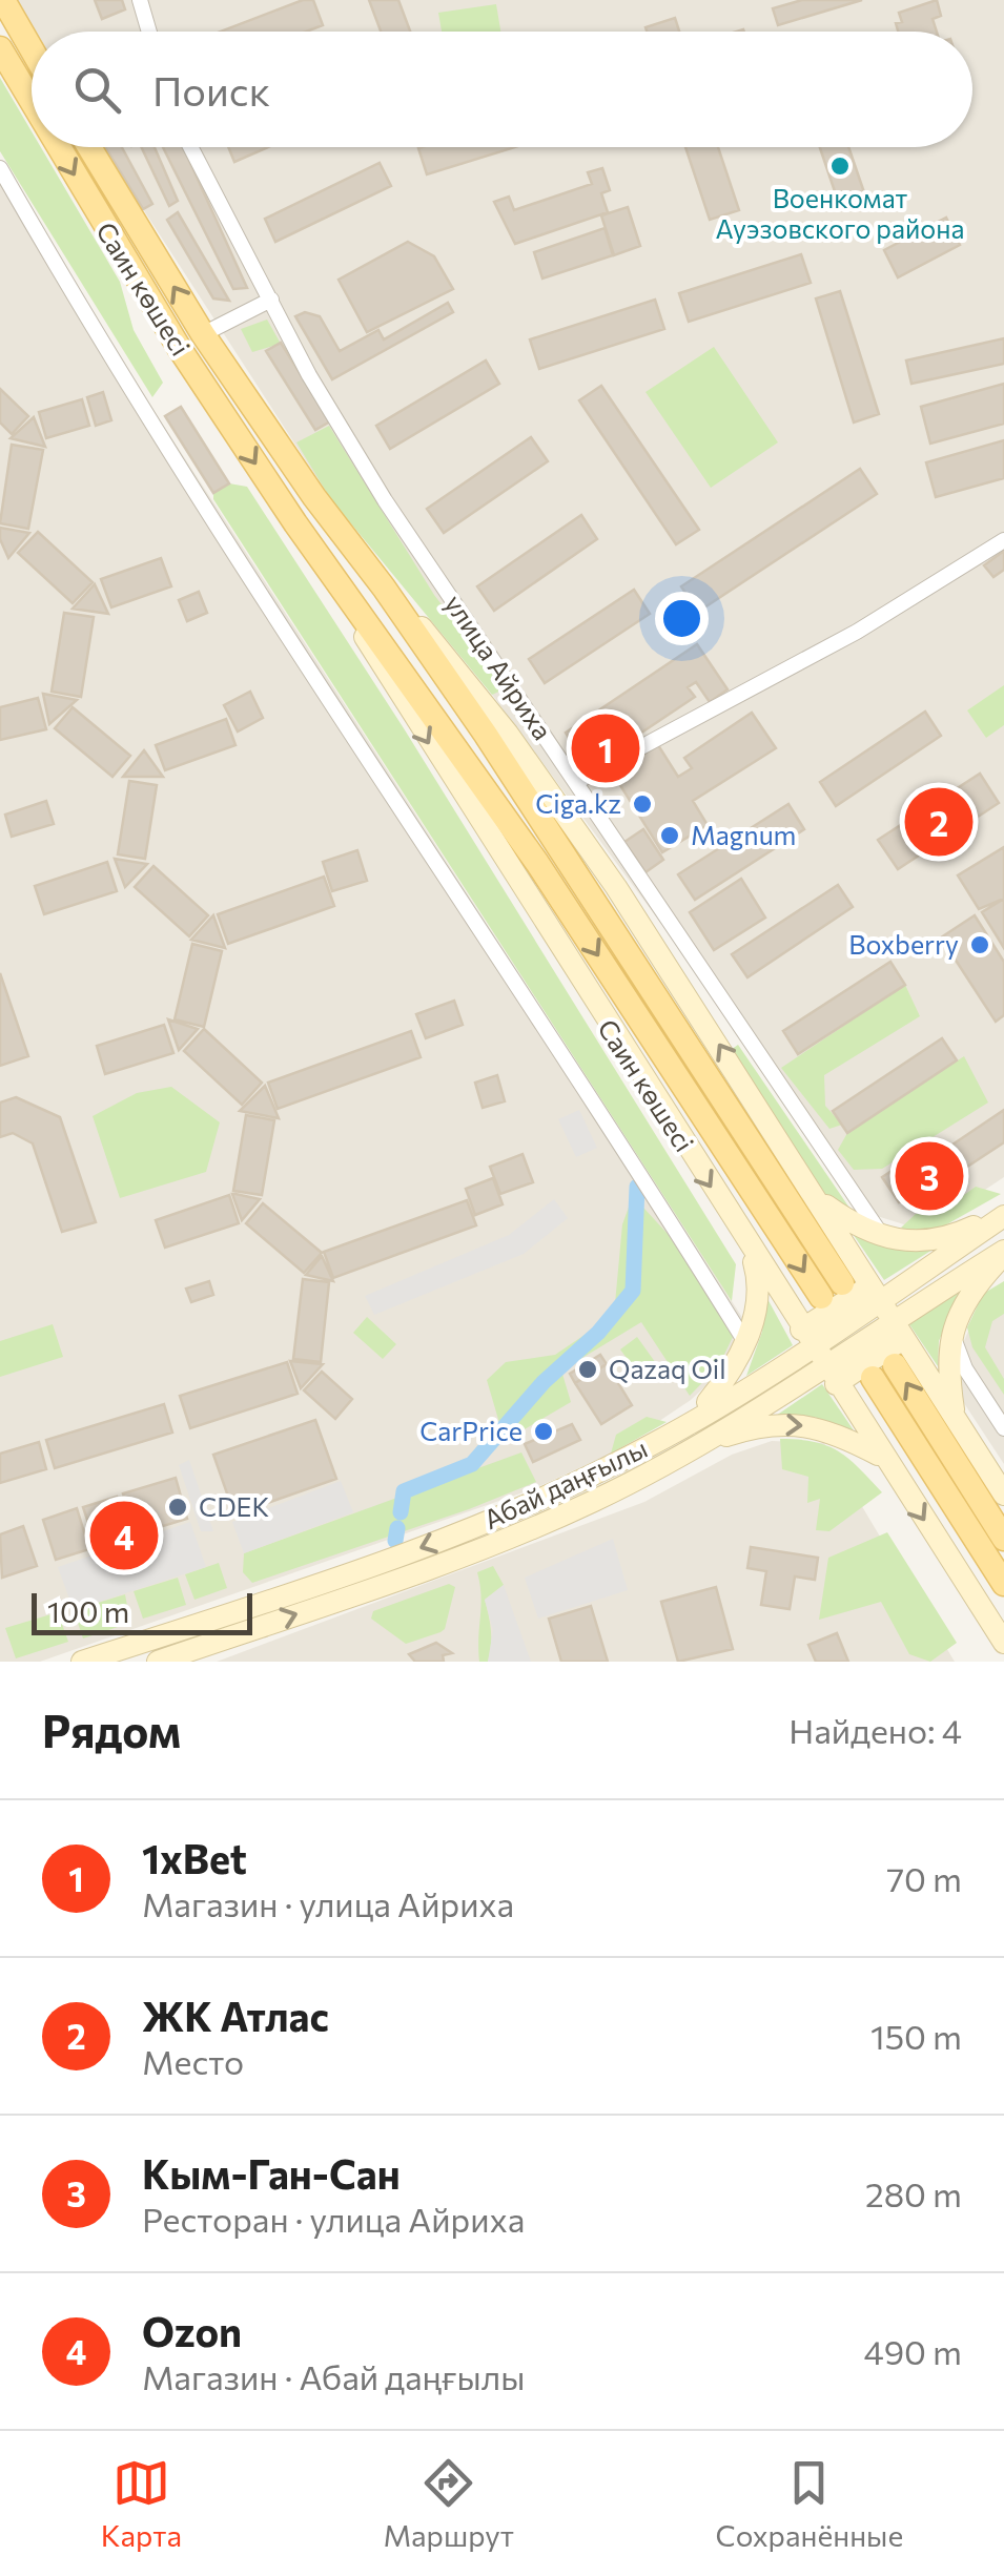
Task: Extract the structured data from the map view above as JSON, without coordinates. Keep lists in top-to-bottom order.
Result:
{
  "streets": {
    "main road": ["Саин көшесі", "Абай даңғылы"],
    "street": ["улица Айриха"]
  },
  "crossings": [
    ["Саин көшесі", "Абай даңғылы"]
  ],
  "places": [
    "Военкомат Ауэзовского района",
    "Ciga.kz",
    "Magnum",
    "Boxberry",
    "Qazaq Oil",
    "CarPrice",
    "CDEK"
  ],
  "scale_bar": "100 m",
  "page": {
    "search": "Поиск",
    "pins": [
      "1",
      "2",
      "3",
      "4"
    ],
    "scale": "100 m",
    "heading": ["Рядом", "Найдено: 4"],
    "list": [
      {
        "mark": "1",
        "name": "1xBet",
        "note": "Магазин · улица Айриха",
        "value": "70 m"
      },
      {
        "mark": "2",
        "name": "ЖК Атлас",
        "note": "Место",
        "value": "150 m"
      },
      {
        "mark": "3",
        "name": "Кым-Ган-Сан",
        "note": "Ресторан · улица Айриха",
        "value": "280 m"
      },
      {
        "mark": "4",
        "name": "Ozon",
        "note": "Магазин · Абай даңғылы",
        "value": "490 m"
      }
    ],
    "nav": ["Карта", "Маршрут", "Сохранённые"]
  }
}
